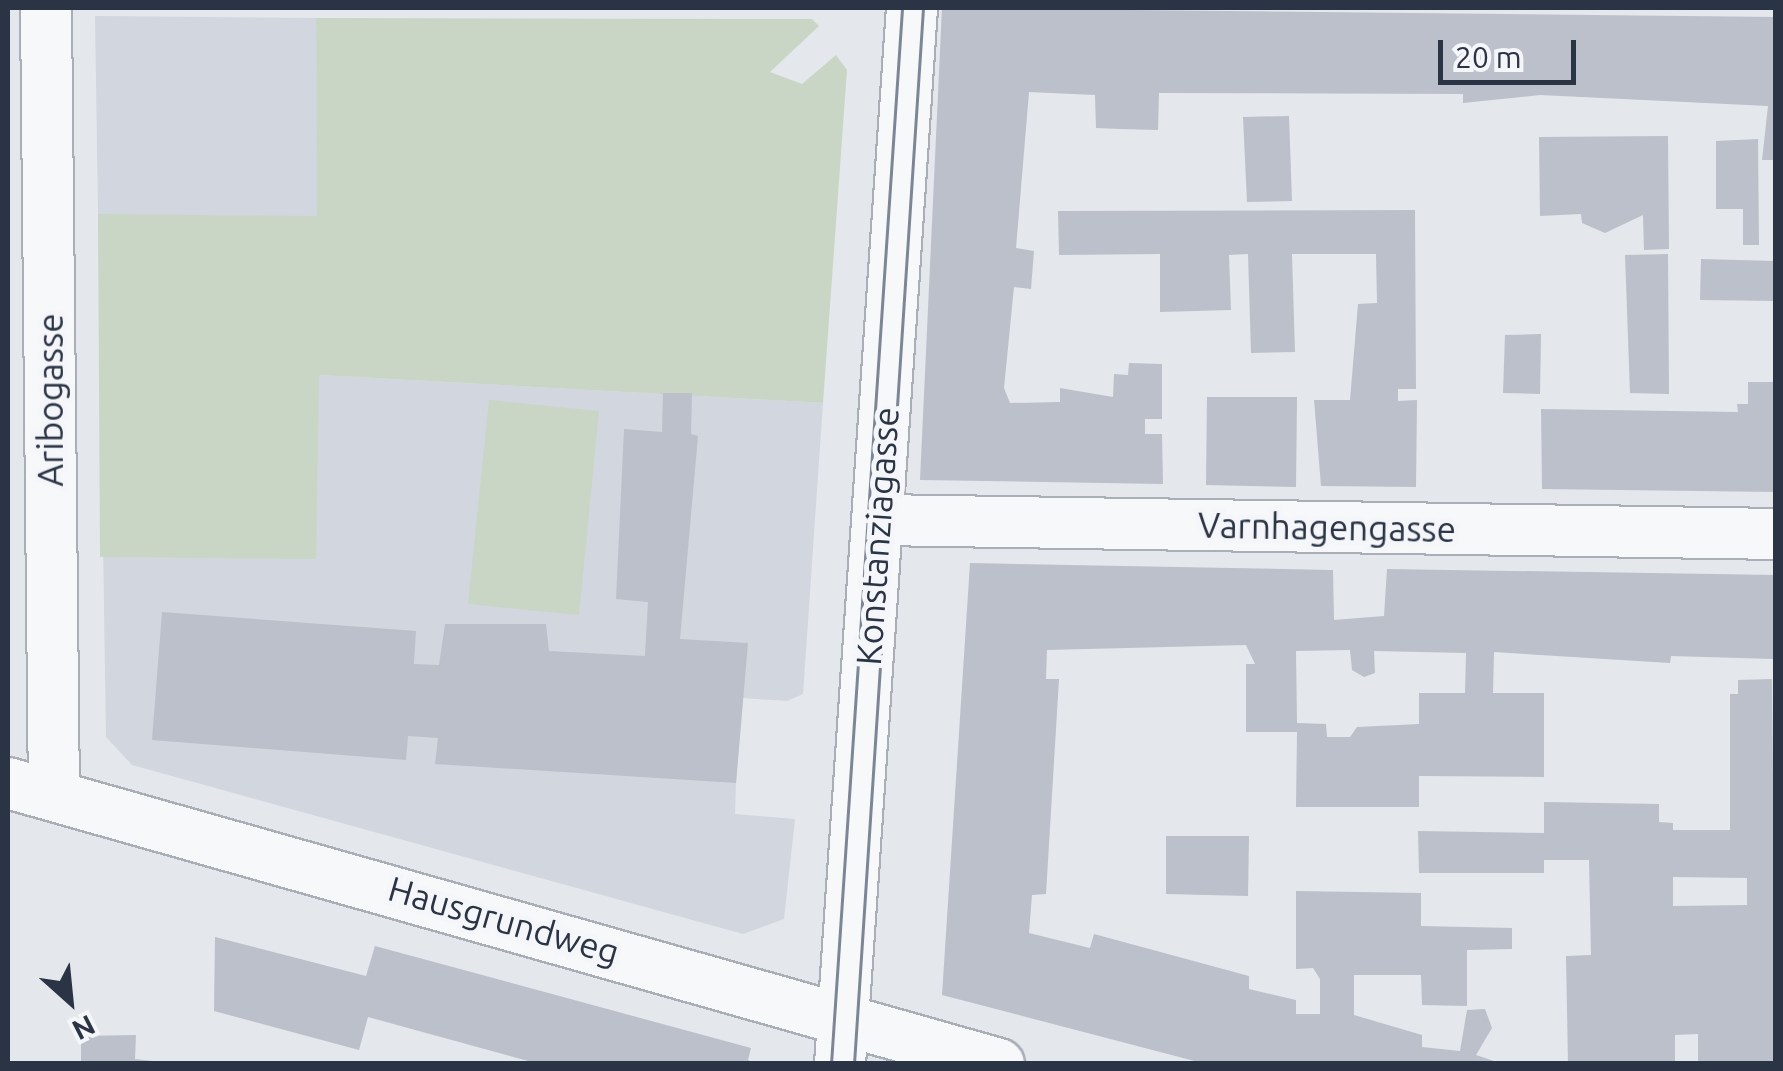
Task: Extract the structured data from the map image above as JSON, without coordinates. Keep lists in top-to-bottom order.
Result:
{
  "streets": {
    "street": [
      "Aribogasse",
      "Varnhagengasse",
      "Konstanziagasse",
      "Hausgrundweg"
    ]
  },
  "crossings": [
    ["Aribogasse", "Hausgrundweg"],
    ["Varnhagengasse", "Konstanziagasse"],
    ["Konstanziagasse", "Hausgrundweg"]
  ],
  "scale_bar": "20 m",
  "north": "bottom right"
}
